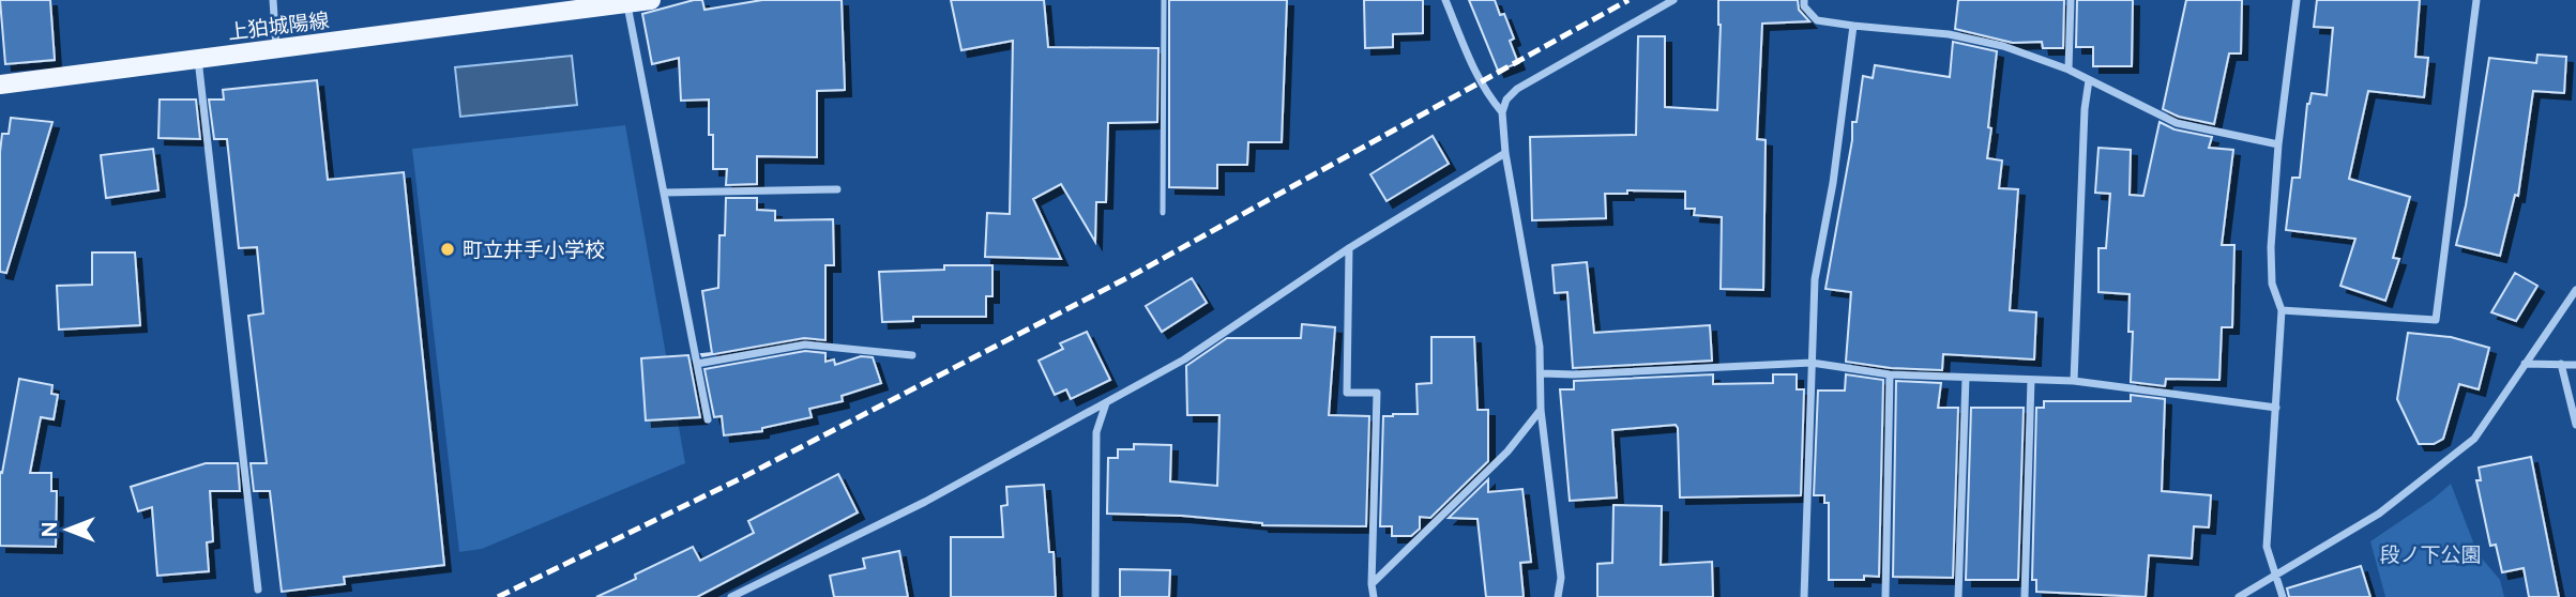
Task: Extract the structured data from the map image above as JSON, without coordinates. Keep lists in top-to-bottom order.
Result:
{
  "streets": {
    "main road": ["上狛城陽線"]
  },
  "parks": ["段ノ下公園"],
  "places": ["町立井手小学校"],
  "north": "left"
}
